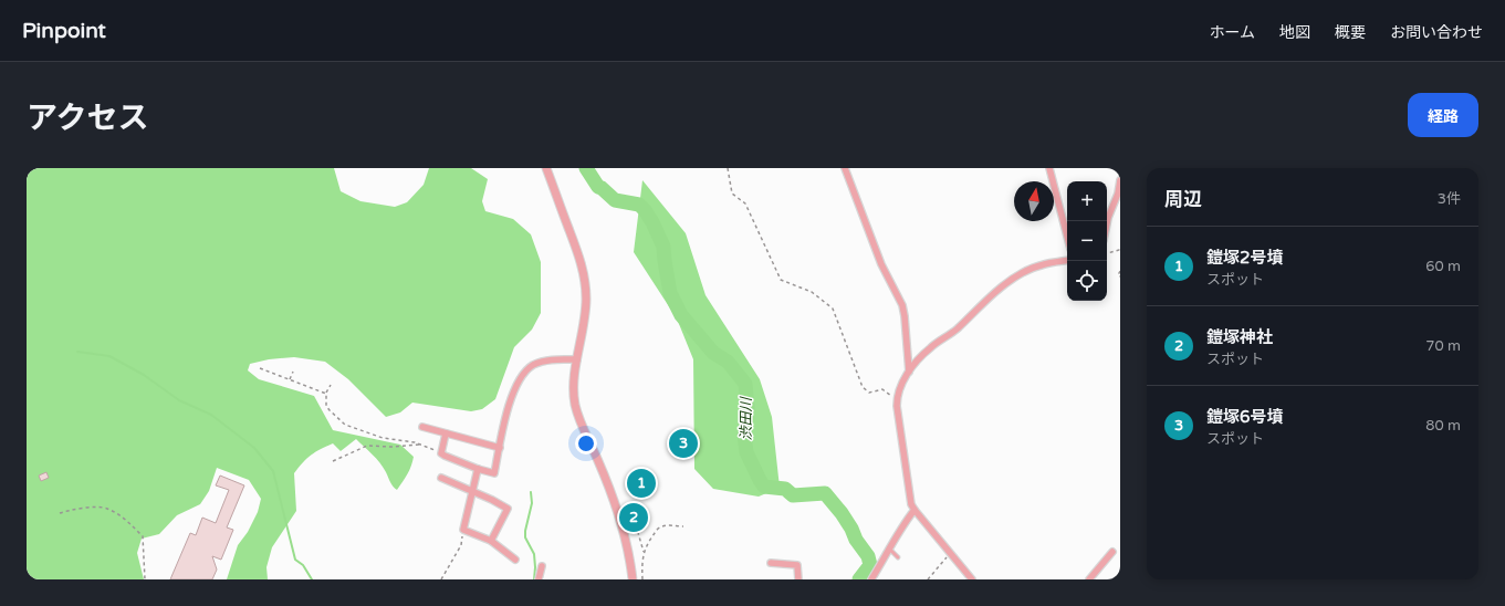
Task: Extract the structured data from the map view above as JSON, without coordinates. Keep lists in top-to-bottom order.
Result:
{
  "water": ["渋田川"],
  "north": "top",
  "page": {
    "header": "Pinpoint",
    "nav": [
      "ホーム",
      "地図",
      "概要",
      "お問い合わせ"
    ],
    "title": "アクセス",
    "buttons": "経路",
    "heading": ["周辺", "3件"],
    "map_buttons": ["+", "−"],
    "list": [
      {
        "mark": "1",
        "name": "鎧塚2号墳",
        "note": "スポット",
        "value": "60 m"
      },
      {
        "mark": "2",
        "name": "鎧塚神社",
        "note": "スポット",
        "value": "70 m"
      },
      {
        "mark": "3",
        "name": "鎧塚6号墳",
        "note": "スポット",
        "value": "80 m"
      }
    ],
    "pins": ["3", "1", "2"]
  }
}
